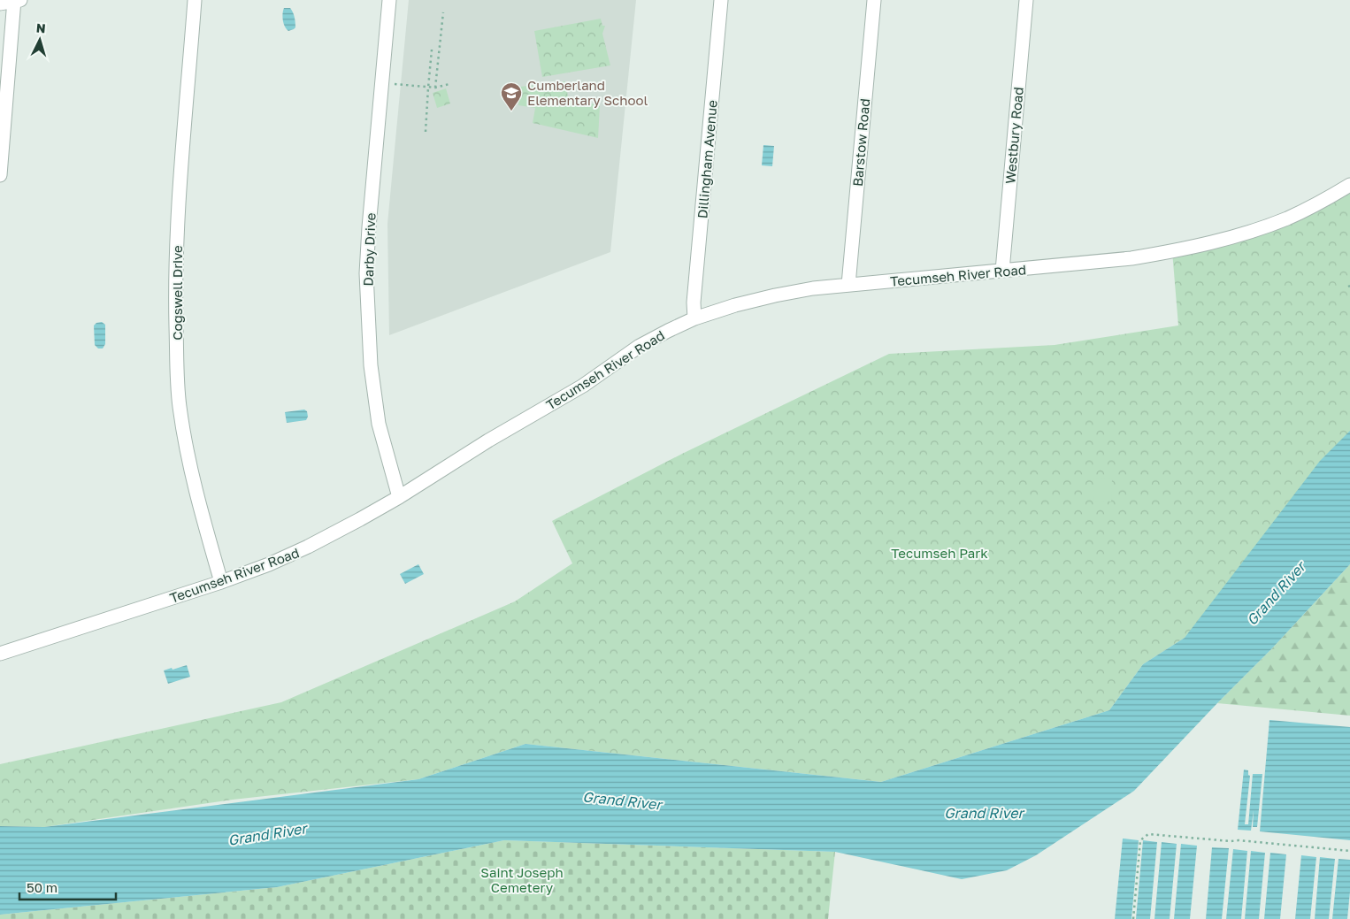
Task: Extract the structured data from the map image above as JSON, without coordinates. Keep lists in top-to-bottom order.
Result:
{
  "streets": {
    "street": [
      "Westbury Road",
      "Barstow Road",
      "Dillingham Avenue",
      "Darby Drive",
      "Tecumseh River Road",
      "Cogswell Drive"
    ]
  },
  "crossings": [
    ["Westbury Road", "Tecumseh River Road"],
    ["Barstow Road", "Tecumseh River Road"],
    ["Dillingham Avenue", "Tecumseh River Road"],
    ["Darby Drive", "Tecumseh River Road"],
    ["Tecumseh River Road", "Cogswell Drive"]
  ],
  "water": ["Grand River"],
  "parks": ["Tecumseh Park", "Saint Joseph Cemetery"],
  "places": {
    "school or university": ["Cumberland Elementary School"]
  },
  "scale_bar": "50 m",
  "north": "top"
}
